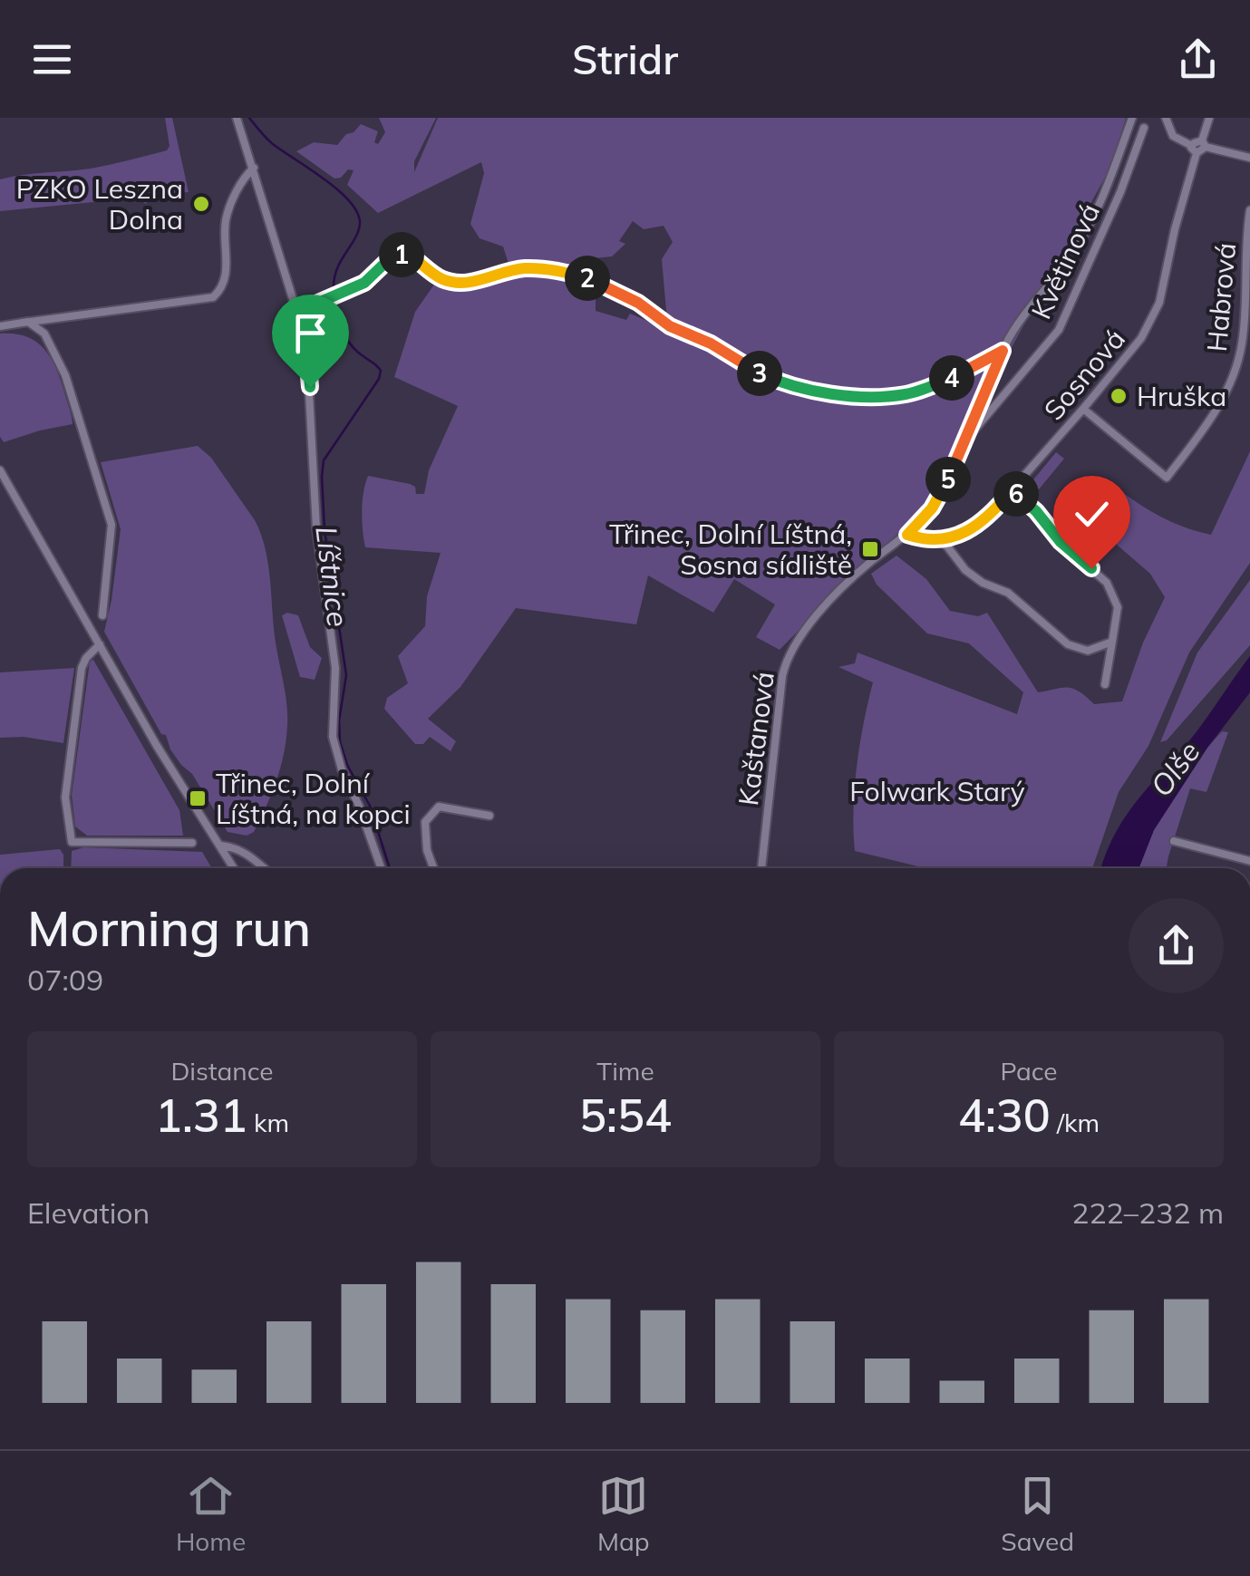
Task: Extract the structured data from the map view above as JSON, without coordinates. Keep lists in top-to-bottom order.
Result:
{
  "streets": {
    "street": [
      "Květinová",
      "Habrová",
      "Sosnová",
      "Kaštanová"
    ]
  },
  "crossings": [
    ["Květinová", "Kaštanová"],
    ["Habrová", "Sosnová"]
  ],
  "water": ["Líštnice", "Olše"],
  "parks": ["Folwark Starý"],
  "places": {
    "other": ["PZKO Leszna Dolna", "Hruška"],
    "transit": ["Třinec, Dolní Líštná, Sosna sídliště", "Třinec, Dolní Líštná, na kopci"]
  },
  "page": {
    "header": "Stridr",
    "pins": [
      "1",
      "2",
      "3",
      "4",
      "5",
      "6"
    ],
    "heading": ["Morning run", "07:09"],
    "stats": [
      ["Distance", "1.31 km"],
      ["Time", "5:54"],
      ["Pace", "4:30 /km"]
    ],
    "chart": ["Elevation", "222–232 m"],
    "tabs": ["Home", "Map", "Saved"]
  }
}
